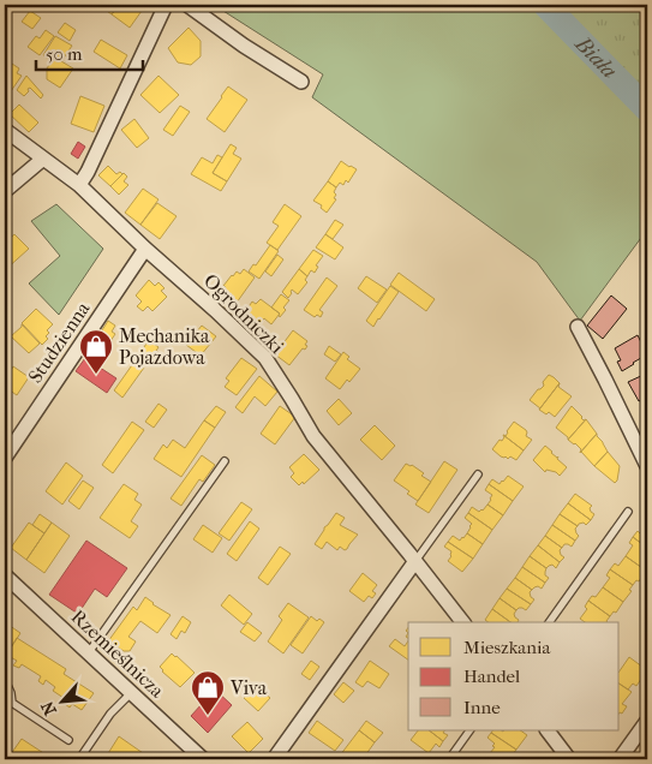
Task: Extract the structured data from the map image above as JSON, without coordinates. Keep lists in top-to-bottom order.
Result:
{
  "streets": {
    "street": ["Ogrodniczki", "Studzienna", "Rzemieślnicza"]
  },
  "crossings": [
    ["Ogrodniczki", "Studzienna"]
  ],
  "water": ["Biała"],
  "places": {
    "shop": ["Mechanika Pojazdowa", "Viva"]
  },
  "legend": ["Mieszkania", "Handel", "Inne"],
  "scale_bar": "50 m",
  "north": "bottom left"
}
